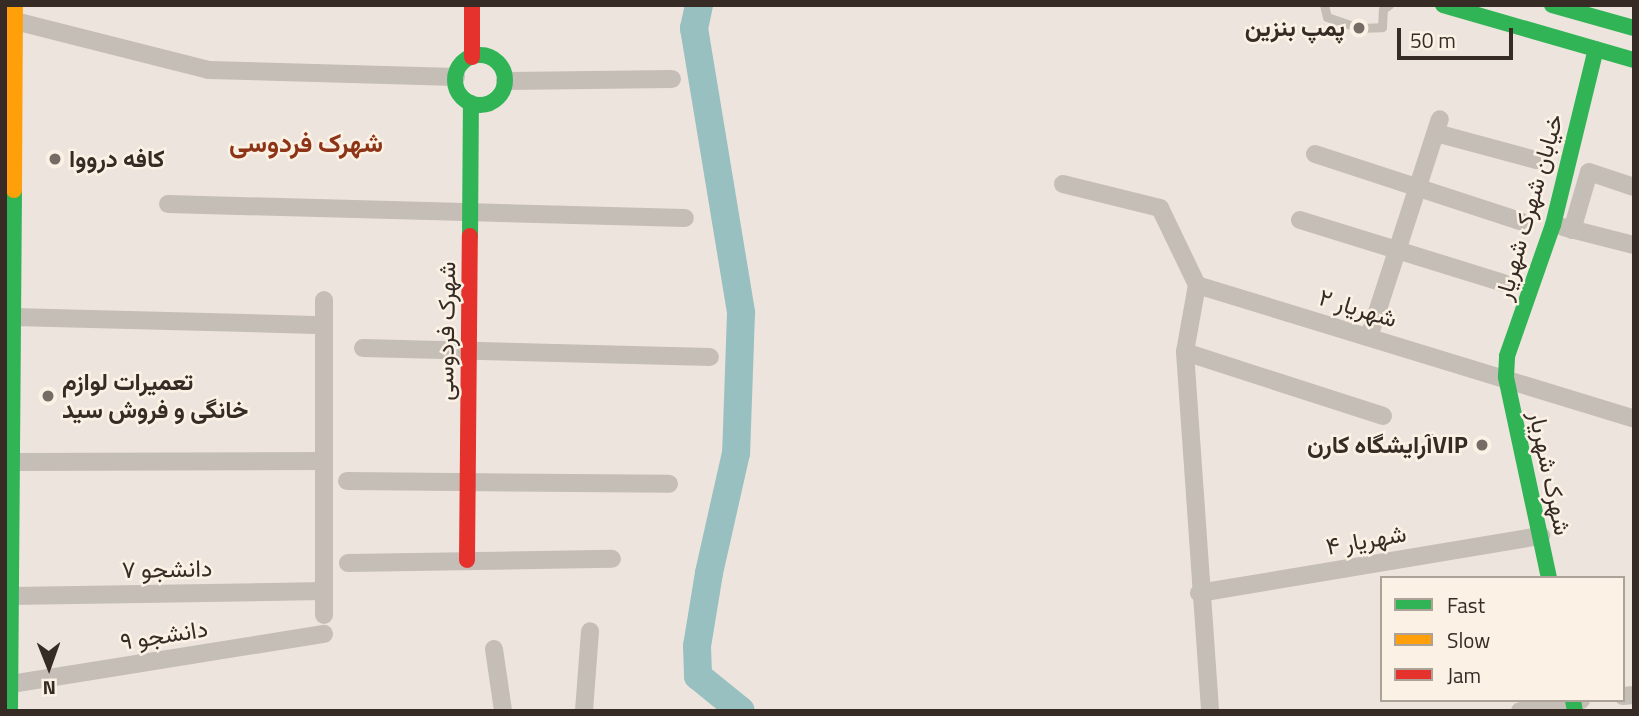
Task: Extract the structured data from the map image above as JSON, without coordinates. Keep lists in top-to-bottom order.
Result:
{
  "streets": {
    "main road": ["خیابان شهرک شهریار", "شهرک فردوسی", "شهرک شهریار"],
    "street": [
      "۲ شهریار",
      "شهریار ۴",
      "دانشجو ۷",
      "دانشجو ۹"
    ]
  },
  "crossings": [
    ["خیابان شهرک شهریار", "۲ شهریار"],
    ["خیابان شهرک شهریار", "شهرک شهریار"],
    ["۲ شهریار", "شهرک شهریار"],
    ["شهرک شهریار", "شهریار ۴"]
  ],
  "districts": ["شهرک فردوسی"],
  "places": [
    "پمپ بنزین",
    "کافه درووا",
    "تعمیرات لوازم خانگی و فروش سید",
    "آرایشگاه کارنVIP"
  ],
  "legend": ["Fast", "Slow", "Jam"],
  "scale_bar": "50 m",
  "north": "bottom"
}
